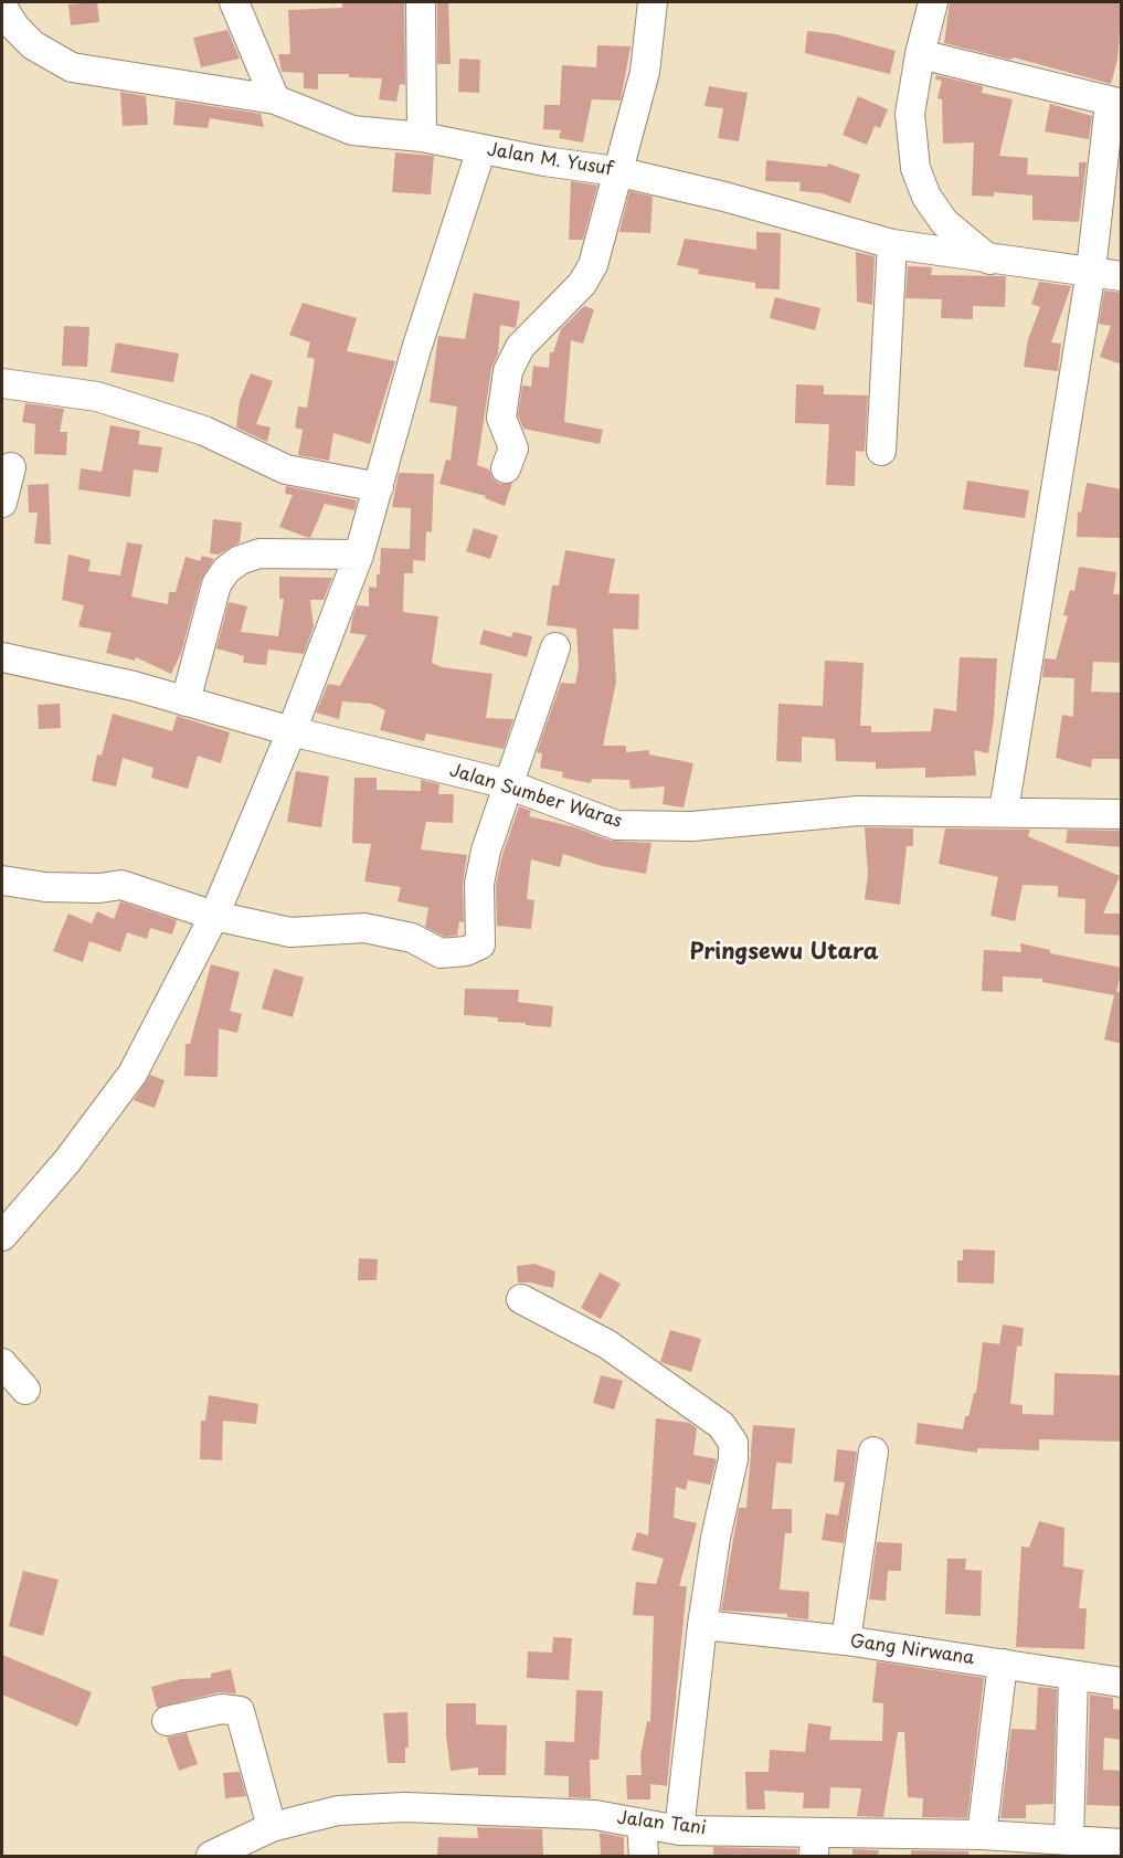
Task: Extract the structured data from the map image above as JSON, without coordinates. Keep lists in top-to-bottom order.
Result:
{
  "streets": {
    "street": [
      "Jalan M. Yusuf",
      "Jalan Sumber Waras",
      "Gang Nirwana",
      "Jalan Tani"
    ]
  },
  "districts": ["Pringsewu Utara"]
}
